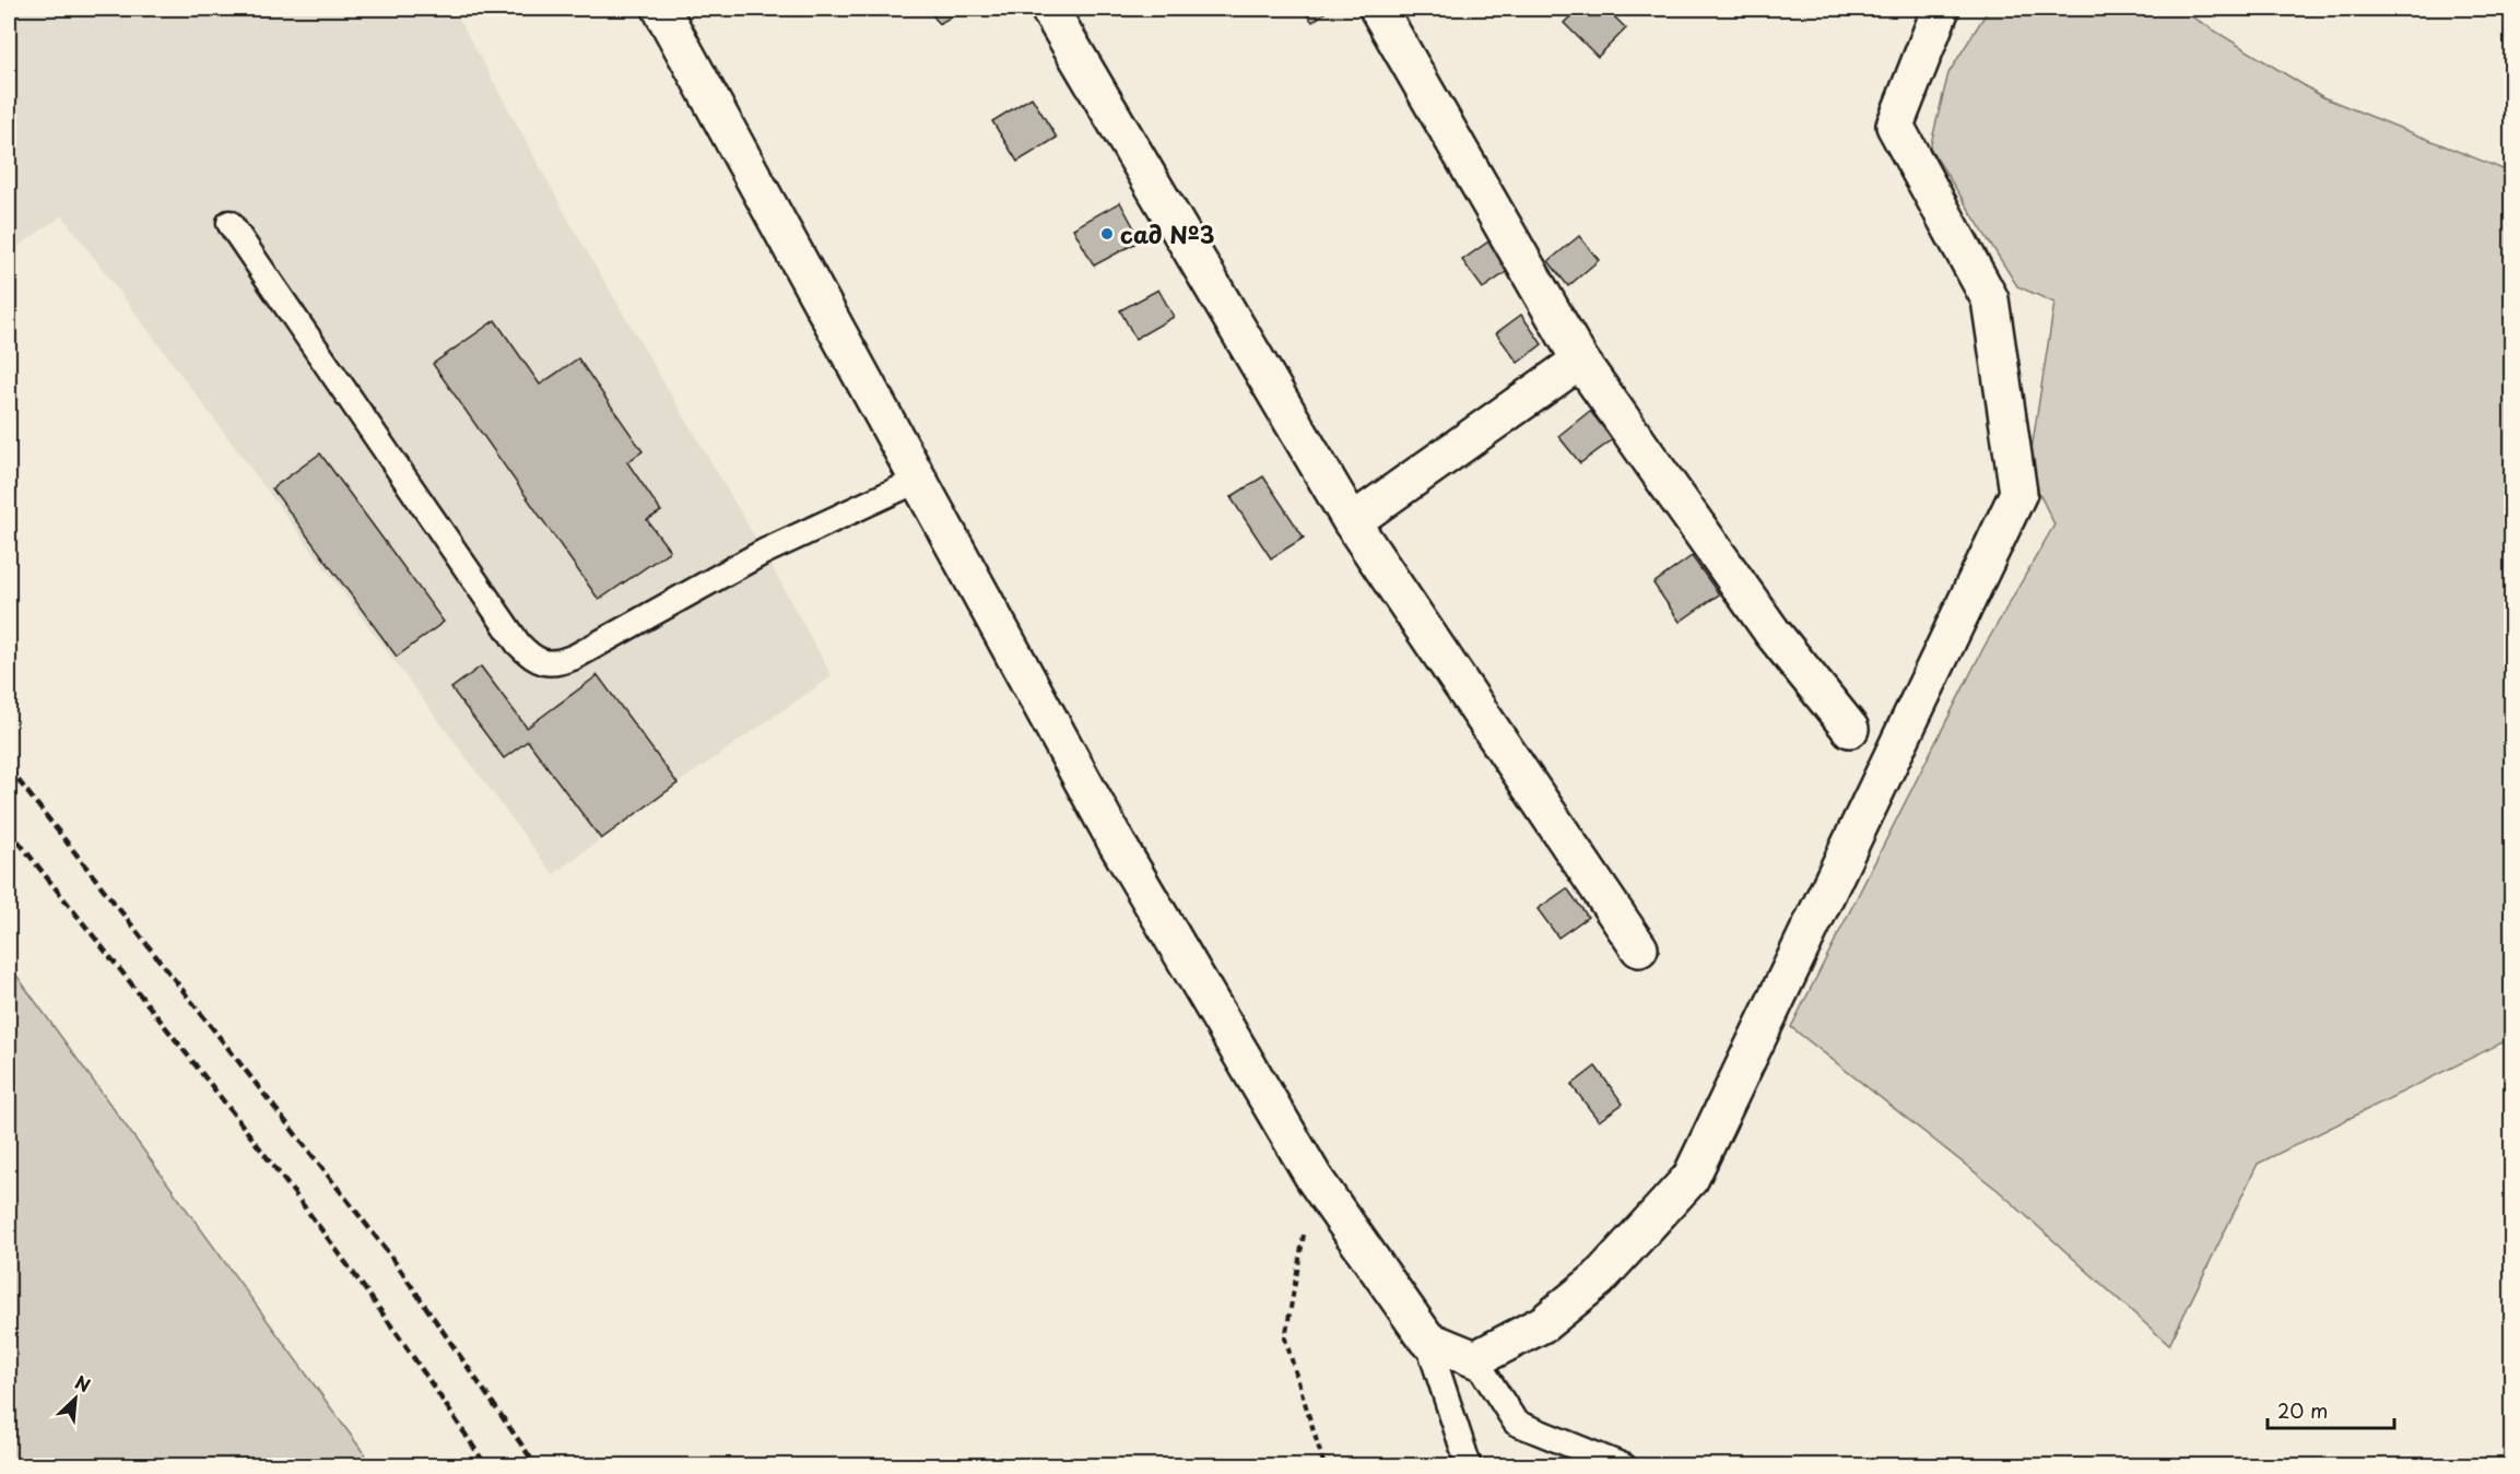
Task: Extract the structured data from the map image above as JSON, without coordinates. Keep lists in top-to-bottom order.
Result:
{
  "places": ["сад №3"],
  "scale_bar": "20 m",
  "north": "top right"
}
